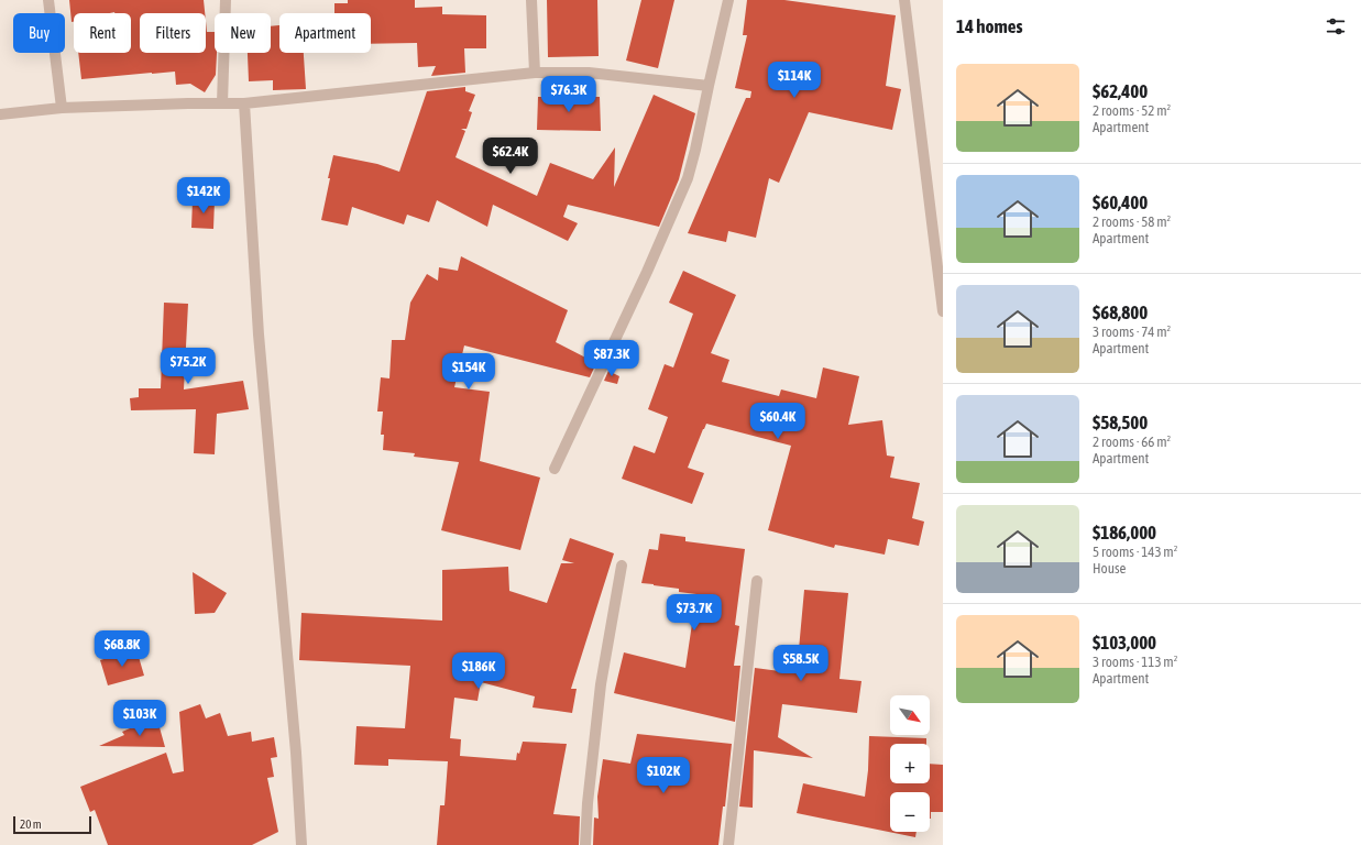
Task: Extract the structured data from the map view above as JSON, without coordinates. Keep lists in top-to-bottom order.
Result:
{
  "scale_bar": "20 m",
  "north": "bottom right",
  "page": {
    "heading": "14 homes",
    "chip": [
      "Buy",
      "Rent",
      "Filters",
      "New",
      "Apartment"
    ],
    "list": [
      {
        "name": "$62,400",
        "note": "2 rooms · 52 m² · Apartment"
      },
      {
        "name": "$60,400",
        "note": "2 rooms · 58 m² · Apartment"
      },
      {
        "name": "$68,800",
        "note": "3 rooms · 74 m² · Apartment"
      },
      {
        "name": "$58,500",
        "note": "2 rooms · 66 m² · Apartment"
      },
      {
        "name": "$186,000",
        "note": "5 rooms · 143 m² · House"
      },
      {
        "name": "$103,000",
        "note": "3 rooms · 113 m² · Apartment"
      }
    ],
    "price": [
      "$114K",
      "$76.3K",
      "$62.4K",
      "$142K",
      "$87.3K",
      "$75.2K",
      "$154K",
      "$60.4K",
      "$73.7K",
      "$68.8K",
      "$58.5K",
      "$186K",
      "$103K",
      "$102K"
    ],
    "map_buttons": ["+", "−"],
    "scale": "20 m"
  }
}
